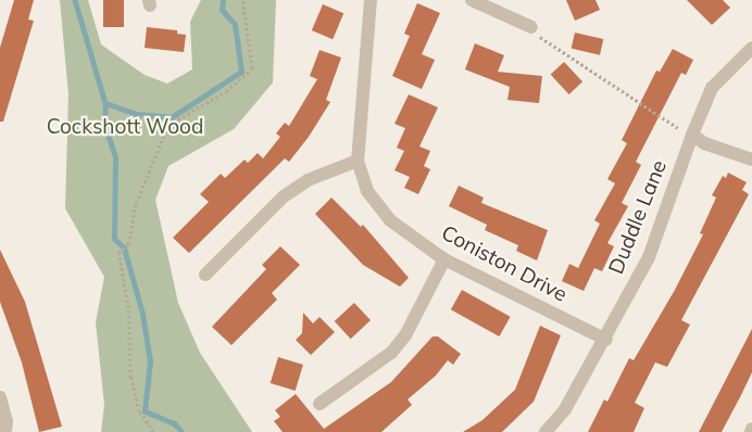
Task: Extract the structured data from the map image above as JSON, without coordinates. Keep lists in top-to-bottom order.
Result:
{
  "streets": {
    "street": ["Duddle Lane", "Coniston Drive"]
  },
  "crossings": [
    ["Duddle Lane", "Coniston Drive"]
  ],
  "parks": ["Cockshott Wood"]
}
